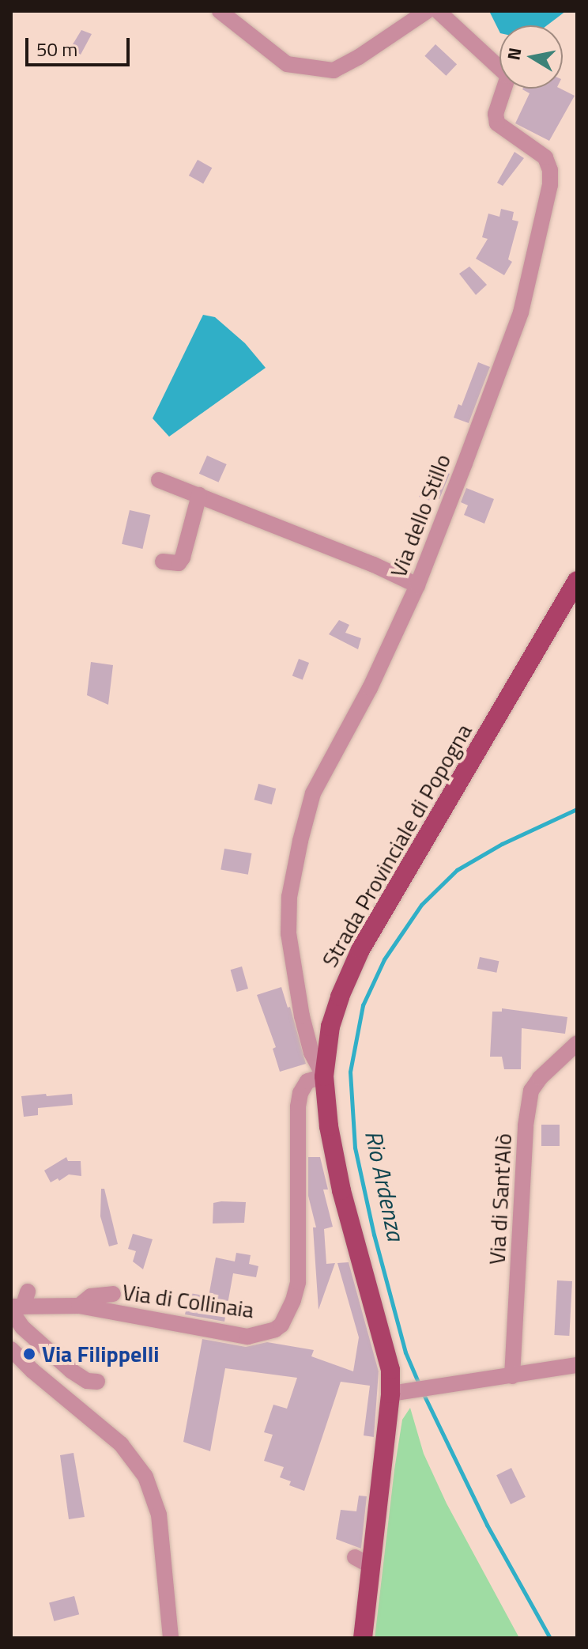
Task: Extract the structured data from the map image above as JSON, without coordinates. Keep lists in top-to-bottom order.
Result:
{
  "streets": {
    "main road": ["Strada Provinciale di Popogna"],
    "street": ["Via dello Stillo", "Via di Sant'Alò", "Via di Collinaia"]
  },
  "crossings": [
    ["Via dello Stillo", "Strada Provinciale di Popogna"],
    ["Via dello Stillo", "Via di Collinaia"],
    ["Strada Provinciale di Popogna", "Via di Collinaia"]
  ],
  "water": ["Rio Ardenza"],
  "places": ["Via Filippelli"],
  "scale_bar": "50 m",
  "north": "left"
}
